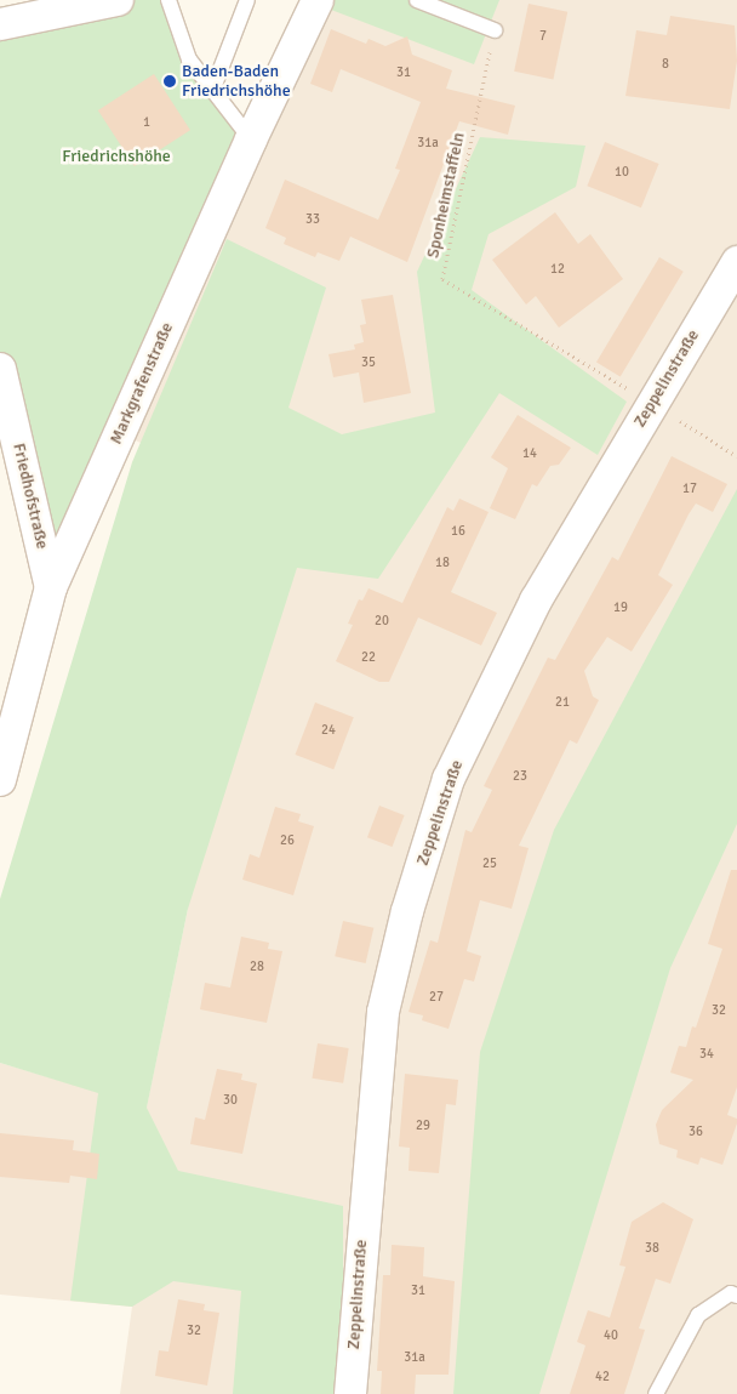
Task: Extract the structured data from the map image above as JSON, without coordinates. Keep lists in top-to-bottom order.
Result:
{
  "streets": {
    "street": ["Zeppelinstraße", "Markgrafenstraße", "Friedhofstraße"],
    "path": ["Sponheimstaffeln"]
  },
  "crossings": [
    ["Markgrafenstraße", "Friedhofstraße"]
  ],
  "parks": ["Friedrichshöhe"],
  "places": ["Baden-Baden Friedrichshöhe"],
  "house_numbers": [
    "7",
    "8",
    "31",
    "1",
    "31a",
    "10",
    "33",
    "12",
    "35",
    "14",
    "17",
    "16",
    "18",
    "19",
    "20",
    "22",
    "21",
    "24",
    "23",
    "26",
    "25",
    "28",
    "27",
    "32",
    "34",
    "30",
    "29",
    "36",
    "38",
    "31",
    "32",
    "40",
    "31a",
    "42"
  ]
}
